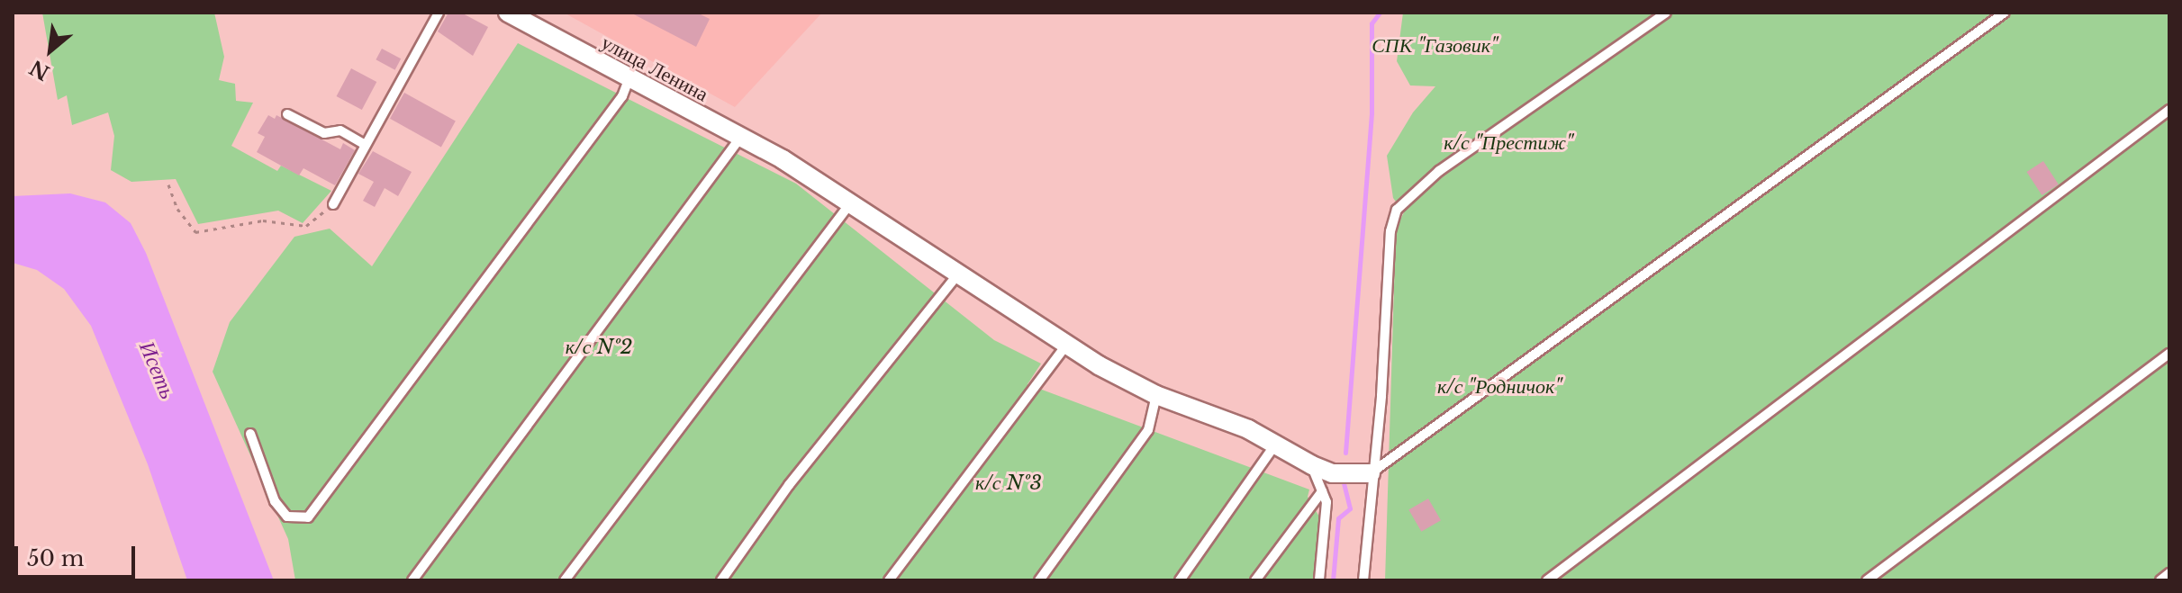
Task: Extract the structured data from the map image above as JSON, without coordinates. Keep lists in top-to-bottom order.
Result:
{
  "streets": {
    "street": ["улица Ленина"]
  },
  "water": ["Исеть"],
  "parks": [
    "СПК \"Газовик\"",
    "к/с \"Престиж\"",
    "к/с №2",
    "к/с \"Родничок\"",
    "к/с №3"
  ],
  "scale_bar": "50 m",
  "north": "bottom left"
}
